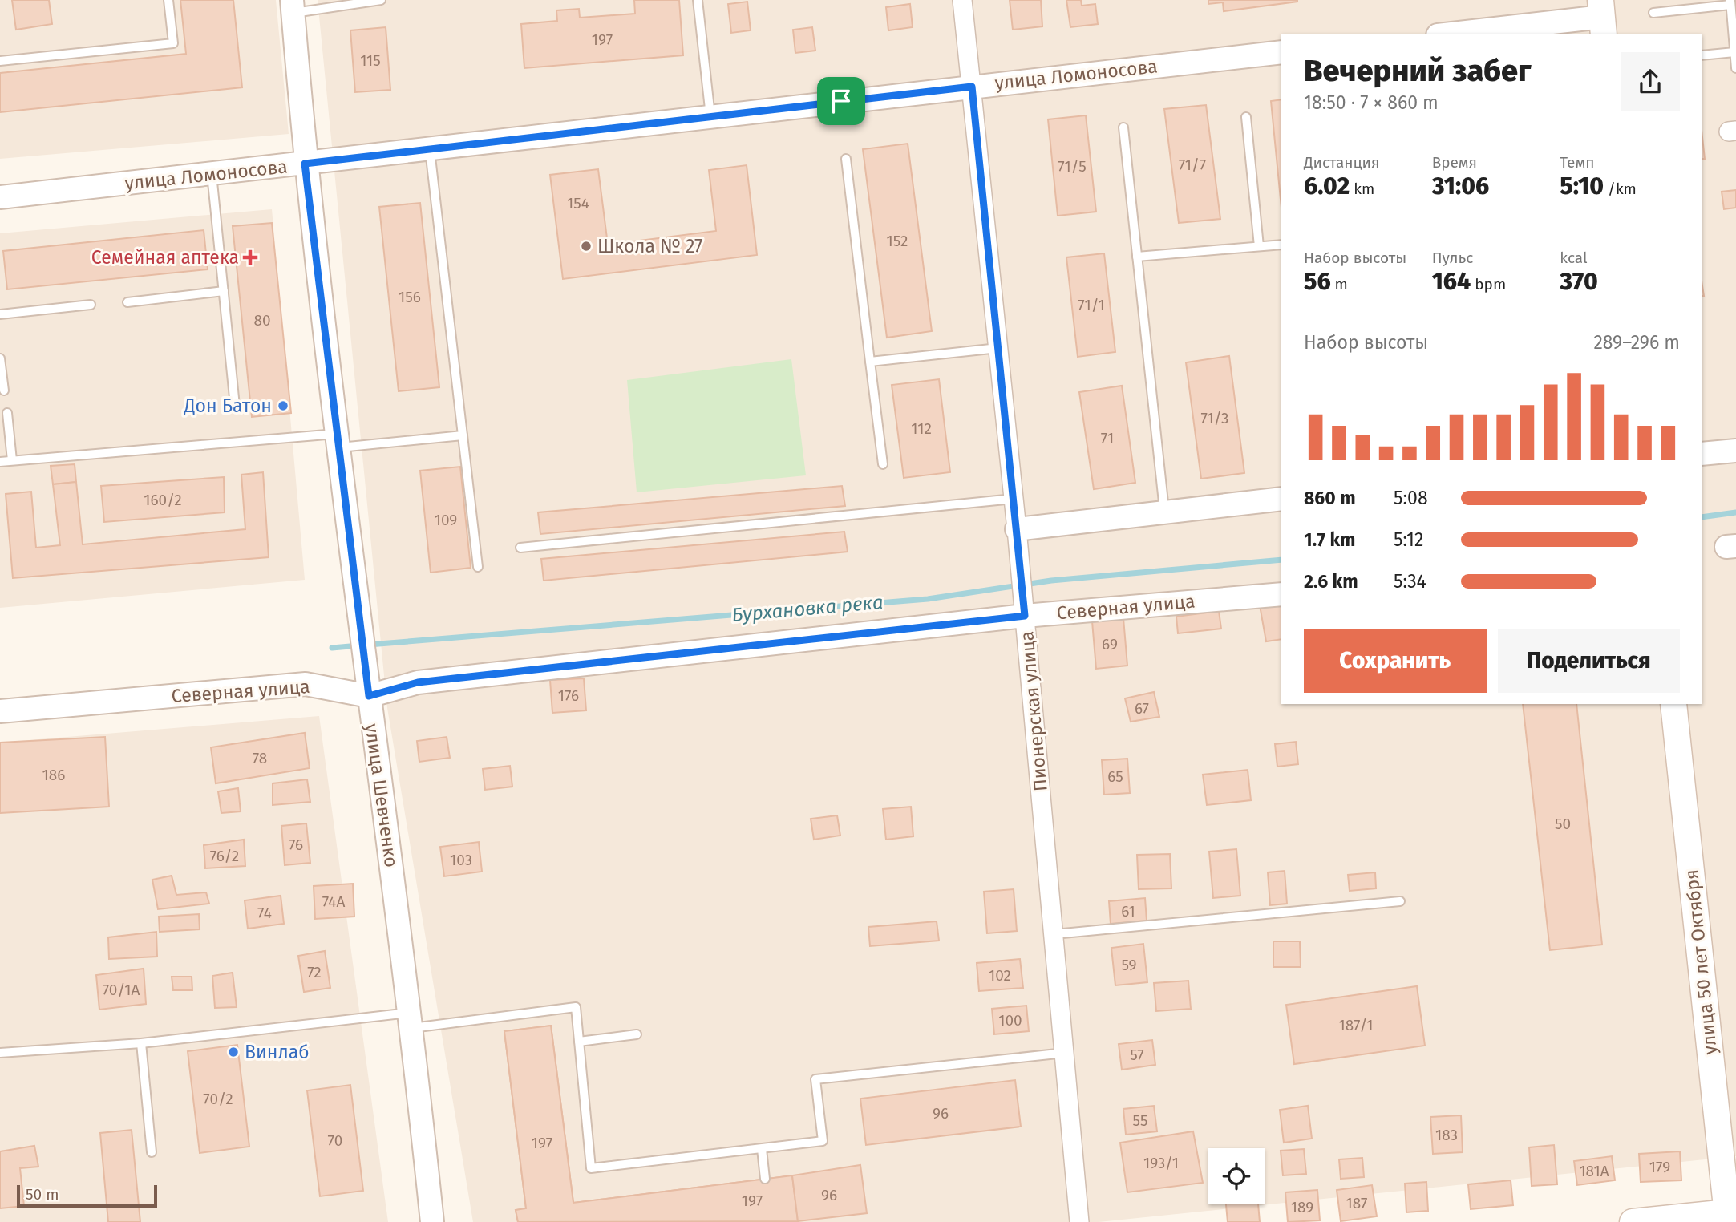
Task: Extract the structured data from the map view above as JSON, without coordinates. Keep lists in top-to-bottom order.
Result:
{
  "streets": {
    "main road": ["улица 50 лет Октября"],
    "street": [
      "улица Ломоносова",
      "Северная улица",
      "Пионерская улица",
      "улица Шевченко"
    ]
  },
  "crossings": [
    ["улица Ломоносова", "Пионерская улица"],
    ["улица Ломоносова", "улица Шевченко"],
    ["Северная улица", "Пионерская улица"],
    ["Северная улица", "улица Шевченко"]
  ],
  "water": ["Бурхановка река"],
  "places": {
    "other": ["Школа № 27", "Дон Батон", "Винлаб"],
    "health": ["Семейная аптека"]
  },
  "house_numbers": [
    "197",
    "115",
    "71/7",
    "71/5",
    "154",
    "152",
    "156",
    "71/1",
    "80",
    "71/3",
    "112",
    "71",
    "160/2",
    "109",
    "69",
    "176",
    "67",
    "78",
    "186",
    "65",
    "50",
    "76",
    "76/2",
    "103",
    "74А",
    "61",
    "74",
    "59",
    "72",
    "102",
    "70/1А",
    "100",
    "187/1",
    "57",
    "70/2",
    "96",
    "55",
    "183",
    "70",
    "197",
    "193/1",
    "179",
    "181А",
    "96",
    "197",
    "187",
    "189"
  ],
  "scale_bar": "50 m",
  "page": {
    "heading": ["Вечерний забег", "18:50 · 7 × 860 m"],
    "stats": [
      ["Дистанция", "6.02 km"],
      ["Время", "31:06"],
      ["Темп", "5:10 /km"],
      ["Набор высоты", "56 m"],
      ["Пульс", "164 bpm"],
      ["kcal", "370"]
    ],
    "chart": ["Набор высоты", "289–296 m"],
    "list": [
      {
        "name": "860 m",
        "note": "5:08"
      },
      {
        "name": "1.7 km",
        "note": "5:12"
      },
      {
        "name": "2.6 km",
        "note": "5:34"
      }
    ],
    "buttons": ["Сохранить", "Поделиться"],
    "scale": "50 m"
  }
}
